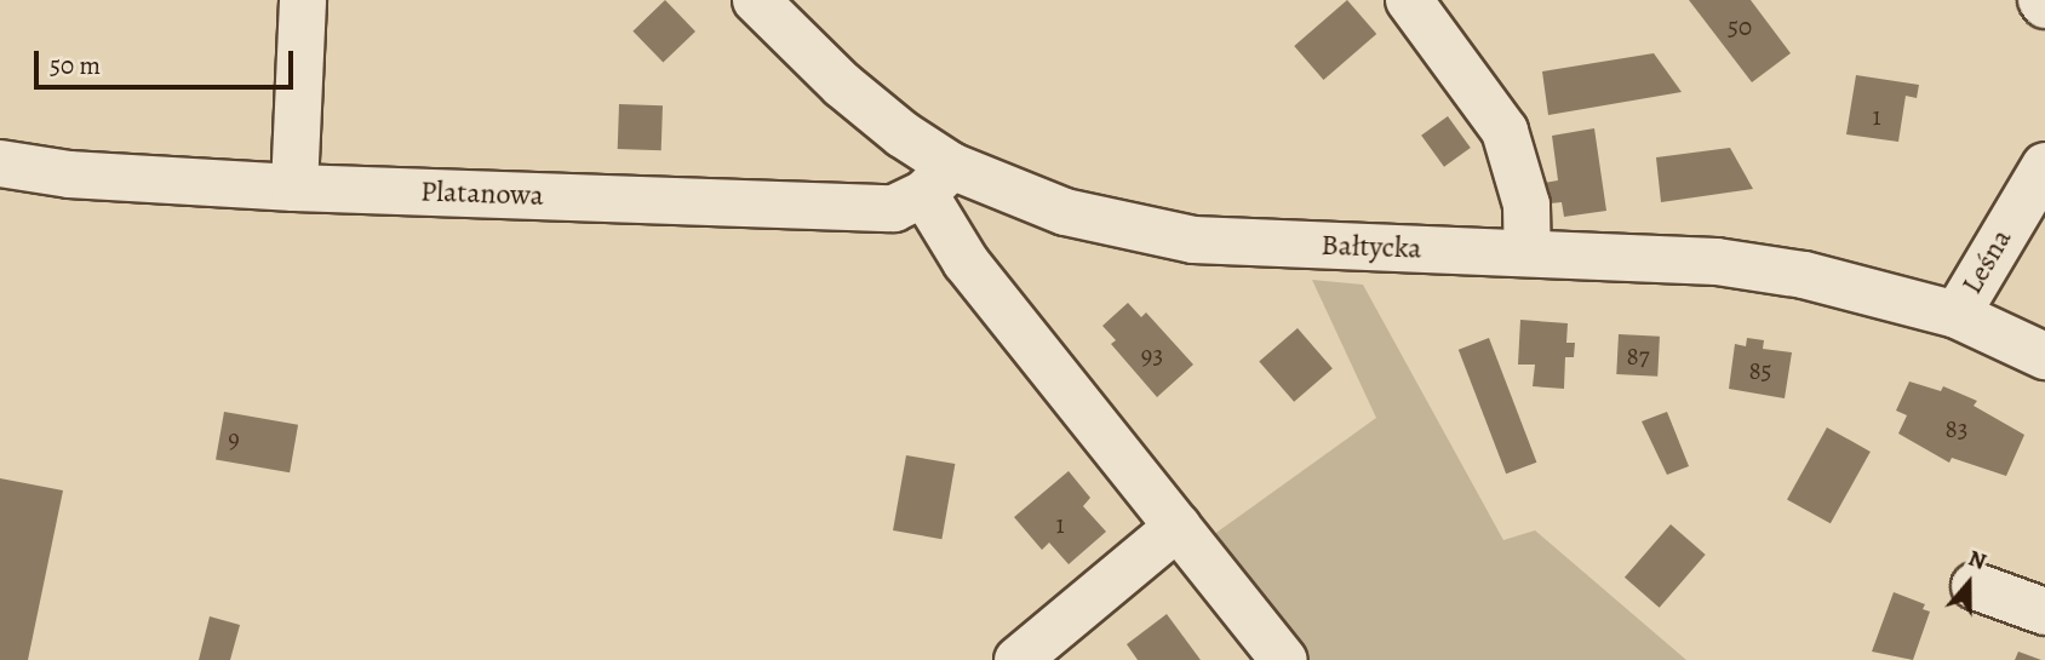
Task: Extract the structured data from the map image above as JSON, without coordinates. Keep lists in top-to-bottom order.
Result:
{
  "streets": {
    "street": ["Platanowa", "Bałtycka", "Leśna"]
  },
  "crossings": [
    ["Platanowa", "Bałtycka"],
    ["Bałtycka", "Leśna"]
  ],
  "house_numbers": [
    "50",
    "1",
    "93",
    "87",
    "85",
    "83",
    "9",
    "1"
  ],
  "scale_bar": "50 m",
  "north": "top"
}
